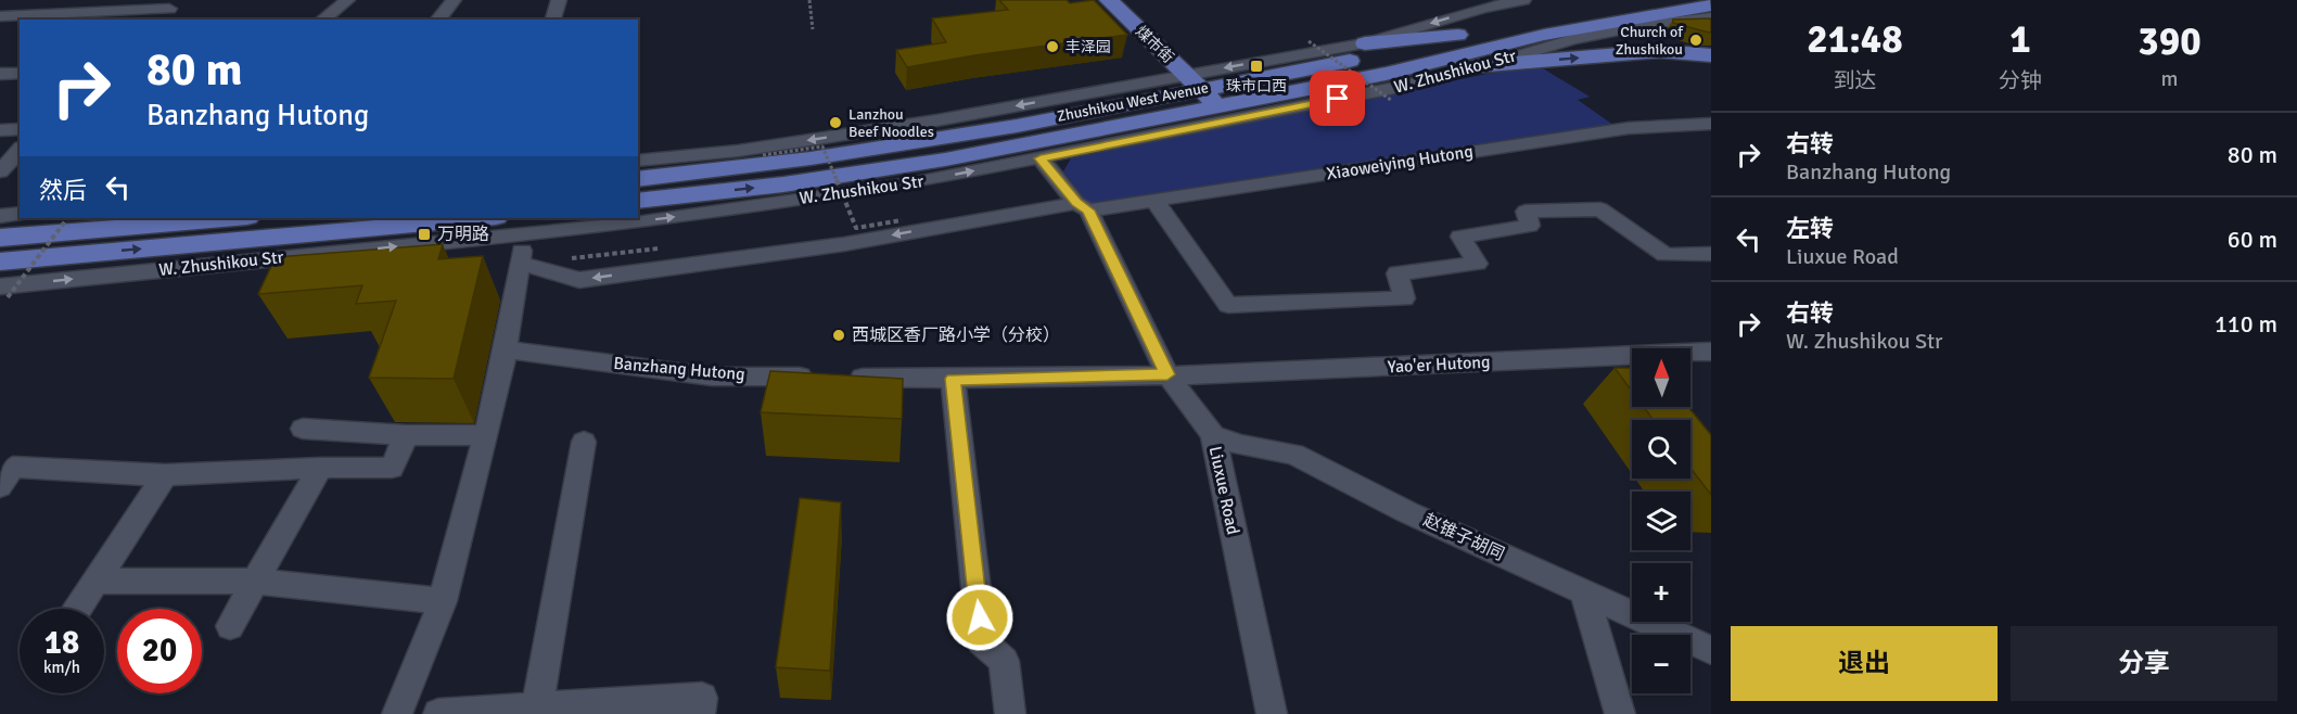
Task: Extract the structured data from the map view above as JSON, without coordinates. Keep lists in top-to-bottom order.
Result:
{
  "streets": {
    "main road": ["煤市街", "W. Zhushikou Str", "Zhushikou West Avenue"],
    "street": [
      "Xiaoweiying Hutong",
      "Yao'er Hutong",
      "Banzhang Hutong",
      "Liuxue Road",
      "赵锥子胡同"
    ]
  },
  "crossings": [
    ["煤市街", "W. Zhushikou Str"],
    ["煤市街", "Zhushikou West Avenue"],
    ["W. Zhushikou Str", "Zhushikou West Avenue"],
    ["W. Zhushikou Str", "Liuxue Road"],
    ["Xiaoweiying Hutong", "Liuxue Road"],
    ["Yao'er Hutong", "Liuxue Road"],
    ["Liuxue Road", "赵锥子胡同"]
  ],
  "places": {
    "other": [
      "Church of Zhushikou",
      "丰泽园",
      "Lanzhou Beef Noodles",
      "西城区香厂路小学（分校）"
    ],
    "transit": ["珠市口西", "万明路"]
  },
  "north": "top",
  "page": {
    "eta": [
      "21:48",
      "到达",
      "1",
      "分钟",
      "390",
      "m"
    ],
    "turn": ["80 m", "Banzhang Hutong"],
    "list": [
      {
        "name": "右转",
        "note": "Banzhang Hutong",
        "value": "80 m"
      },
      {
        "name": "左转",
        "note": "Liuxue Road",
        "value": "60 m"
      },
      {
        "name": "右转",
        "note": "W. Zhushikou Str",
        "value": "110 m"
      }
    ],
    "then": "然后",
    "map_buttons": ["+", "−"],
    "speed": "18 km/h",
    "limit": "20",
    "buttons": ["退出", "分享"]
  }
}
